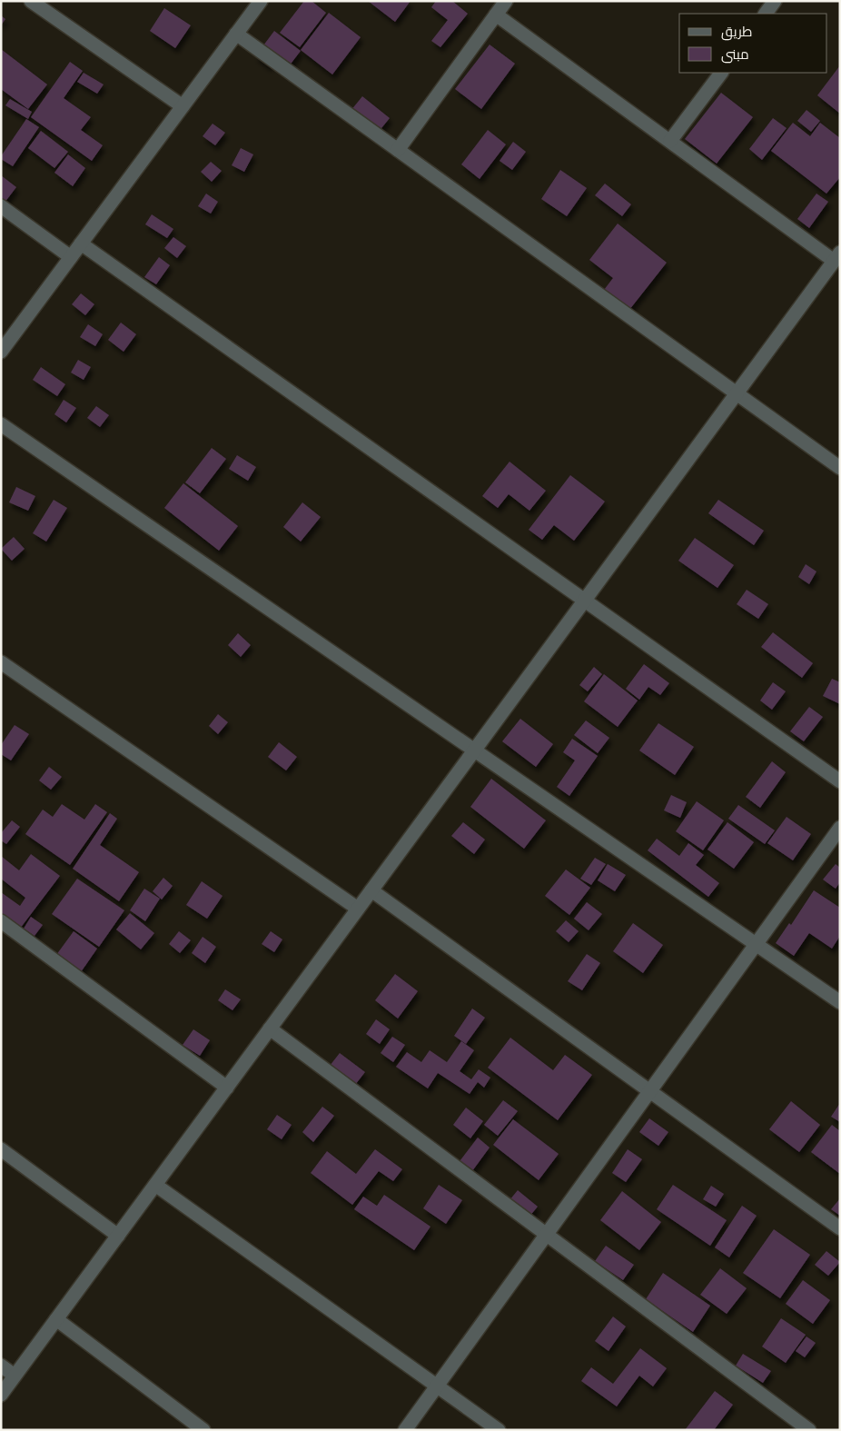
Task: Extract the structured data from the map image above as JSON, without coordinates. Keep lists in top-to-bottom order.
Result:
{
  "legend": ["طريق", "مبنى"]
}
